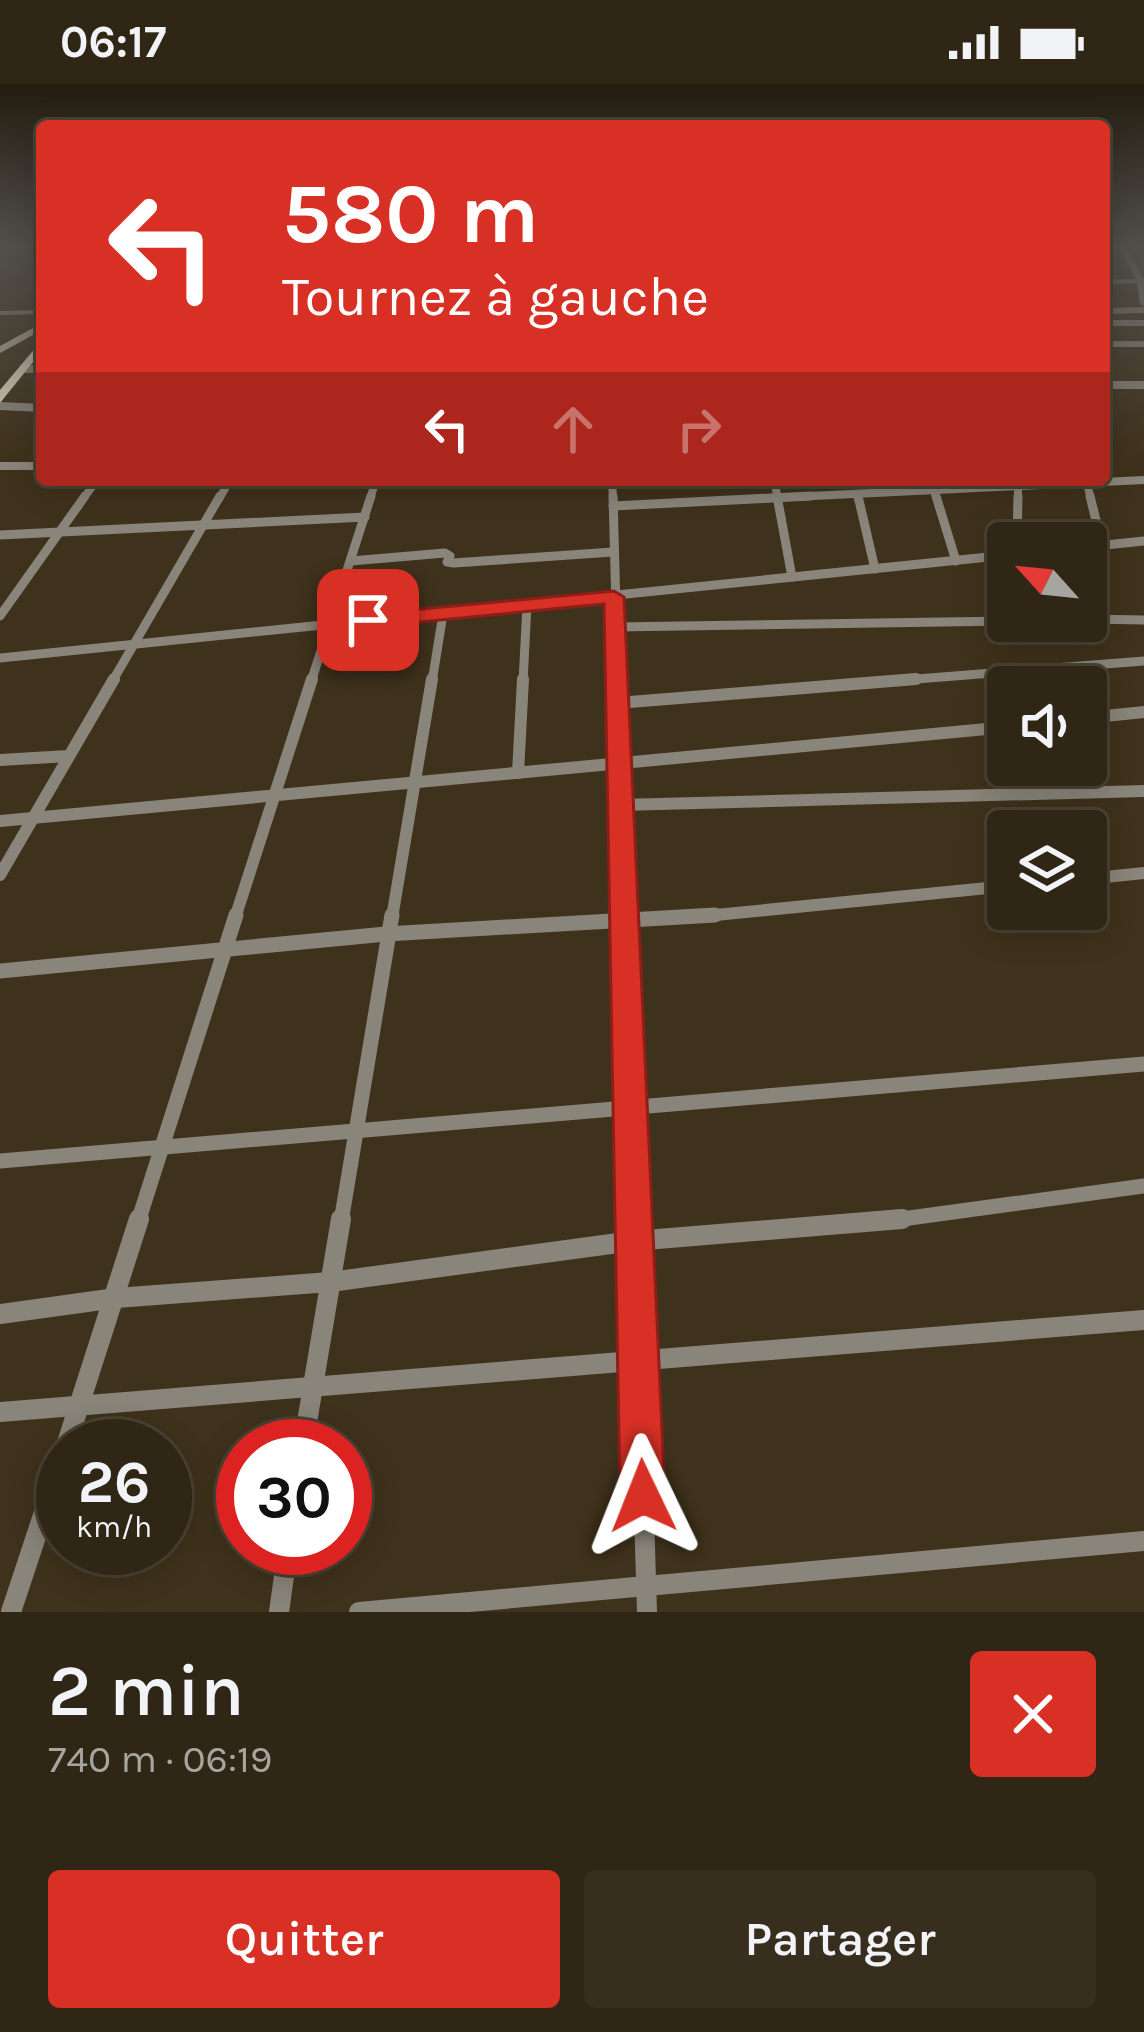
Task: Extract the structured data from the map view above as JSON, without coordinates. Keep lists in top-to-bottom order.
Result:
{
  "north": "top left",
  "page": {
    "status": "06:17",
    "turn": ["580 m", "Tournez à gauche"],
    "speed": "26 km/h",
    "limit": "30",
    "heading": ["2 min", "740 m · 06:19"],
    "buttons": ["Quitter", "Partager"]
  }
}
